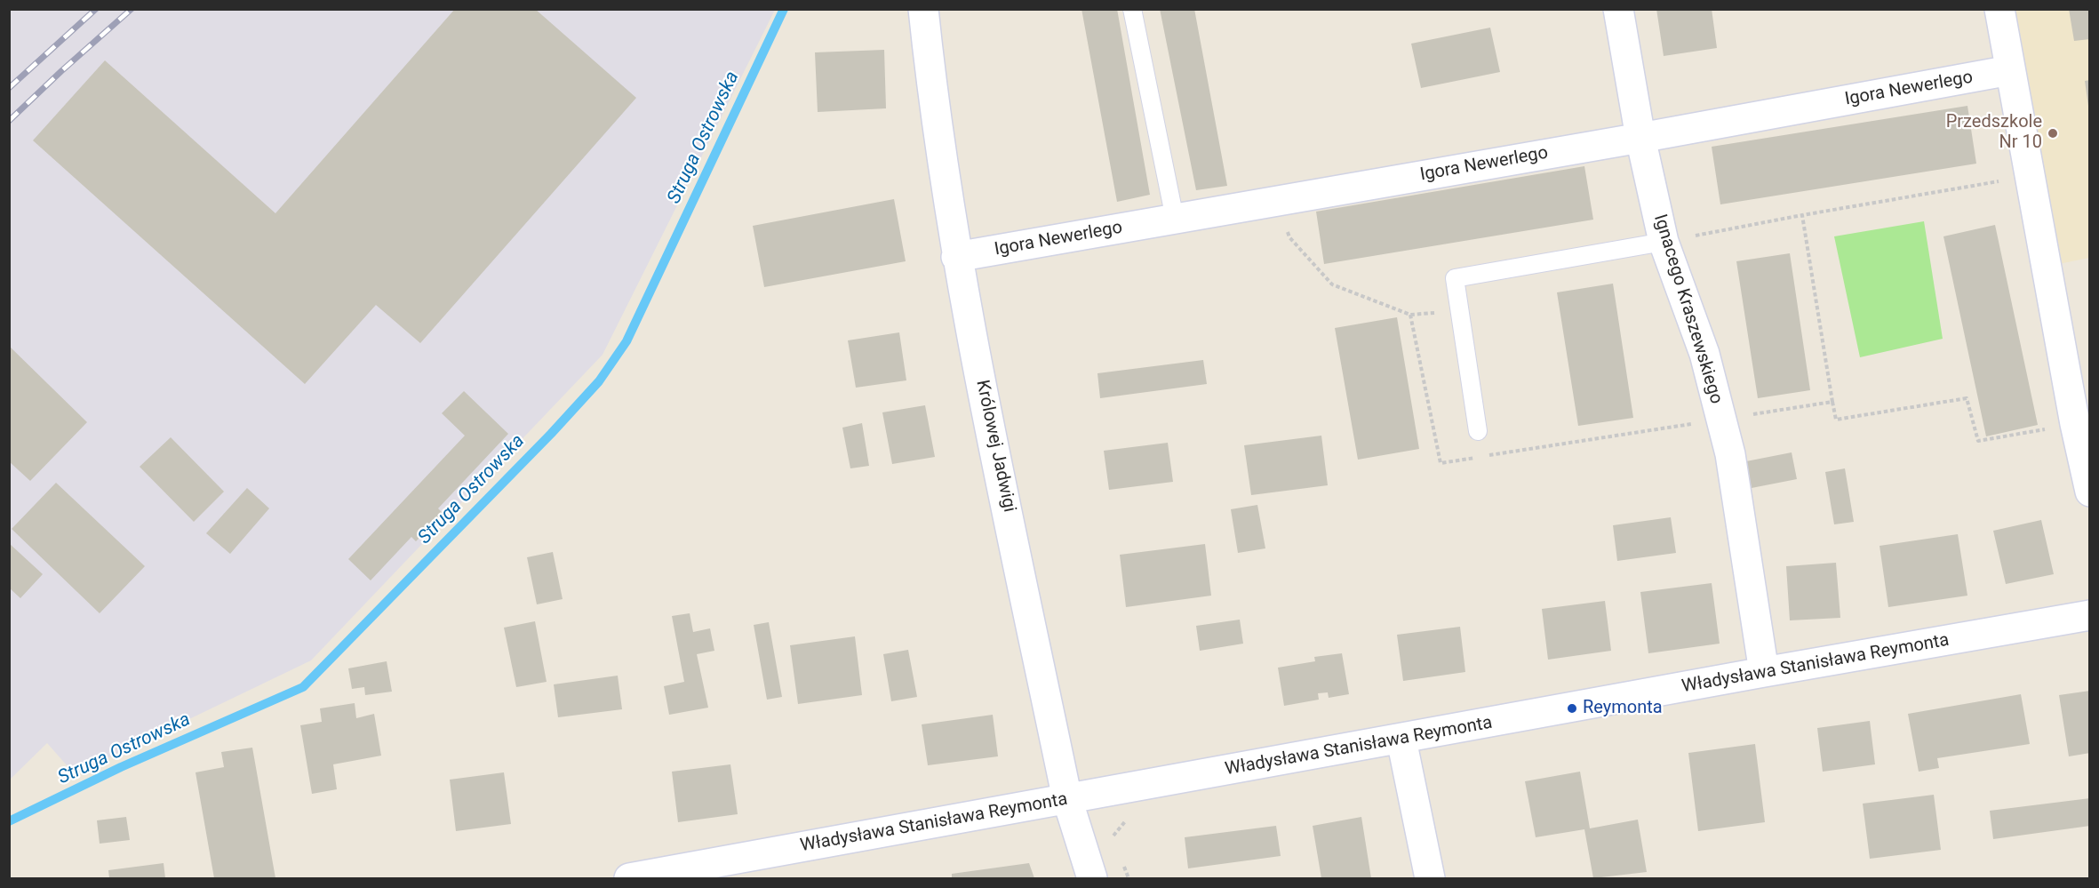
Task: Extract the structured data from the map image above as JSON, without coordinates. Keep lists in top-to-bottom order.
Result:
{
  "streets": {
    "street": [
      "Igora Newerlego",
      "Ignacego Kraszewskiego",
      "Królowej Jadwigi",
      "Władysława Stanisława Reymonta"
    ]
  },
  "crossings": [
    ["Igora Newerlego", "Ignacego Kraszewskiego"],
    ["Igora Newerlego", "Królowej Jadwigi"],
    ["Ignacego Kraszewskiego", "Władysława Stanisława Reymonta"],
    ["Królowej Jadwigi", "Władysława Stanisława Reymonta"]
  ],
  "water": ["Struga Ostrowska"],
  "places": ["Przedszkole Nr 10", "Reymonta"]
}
